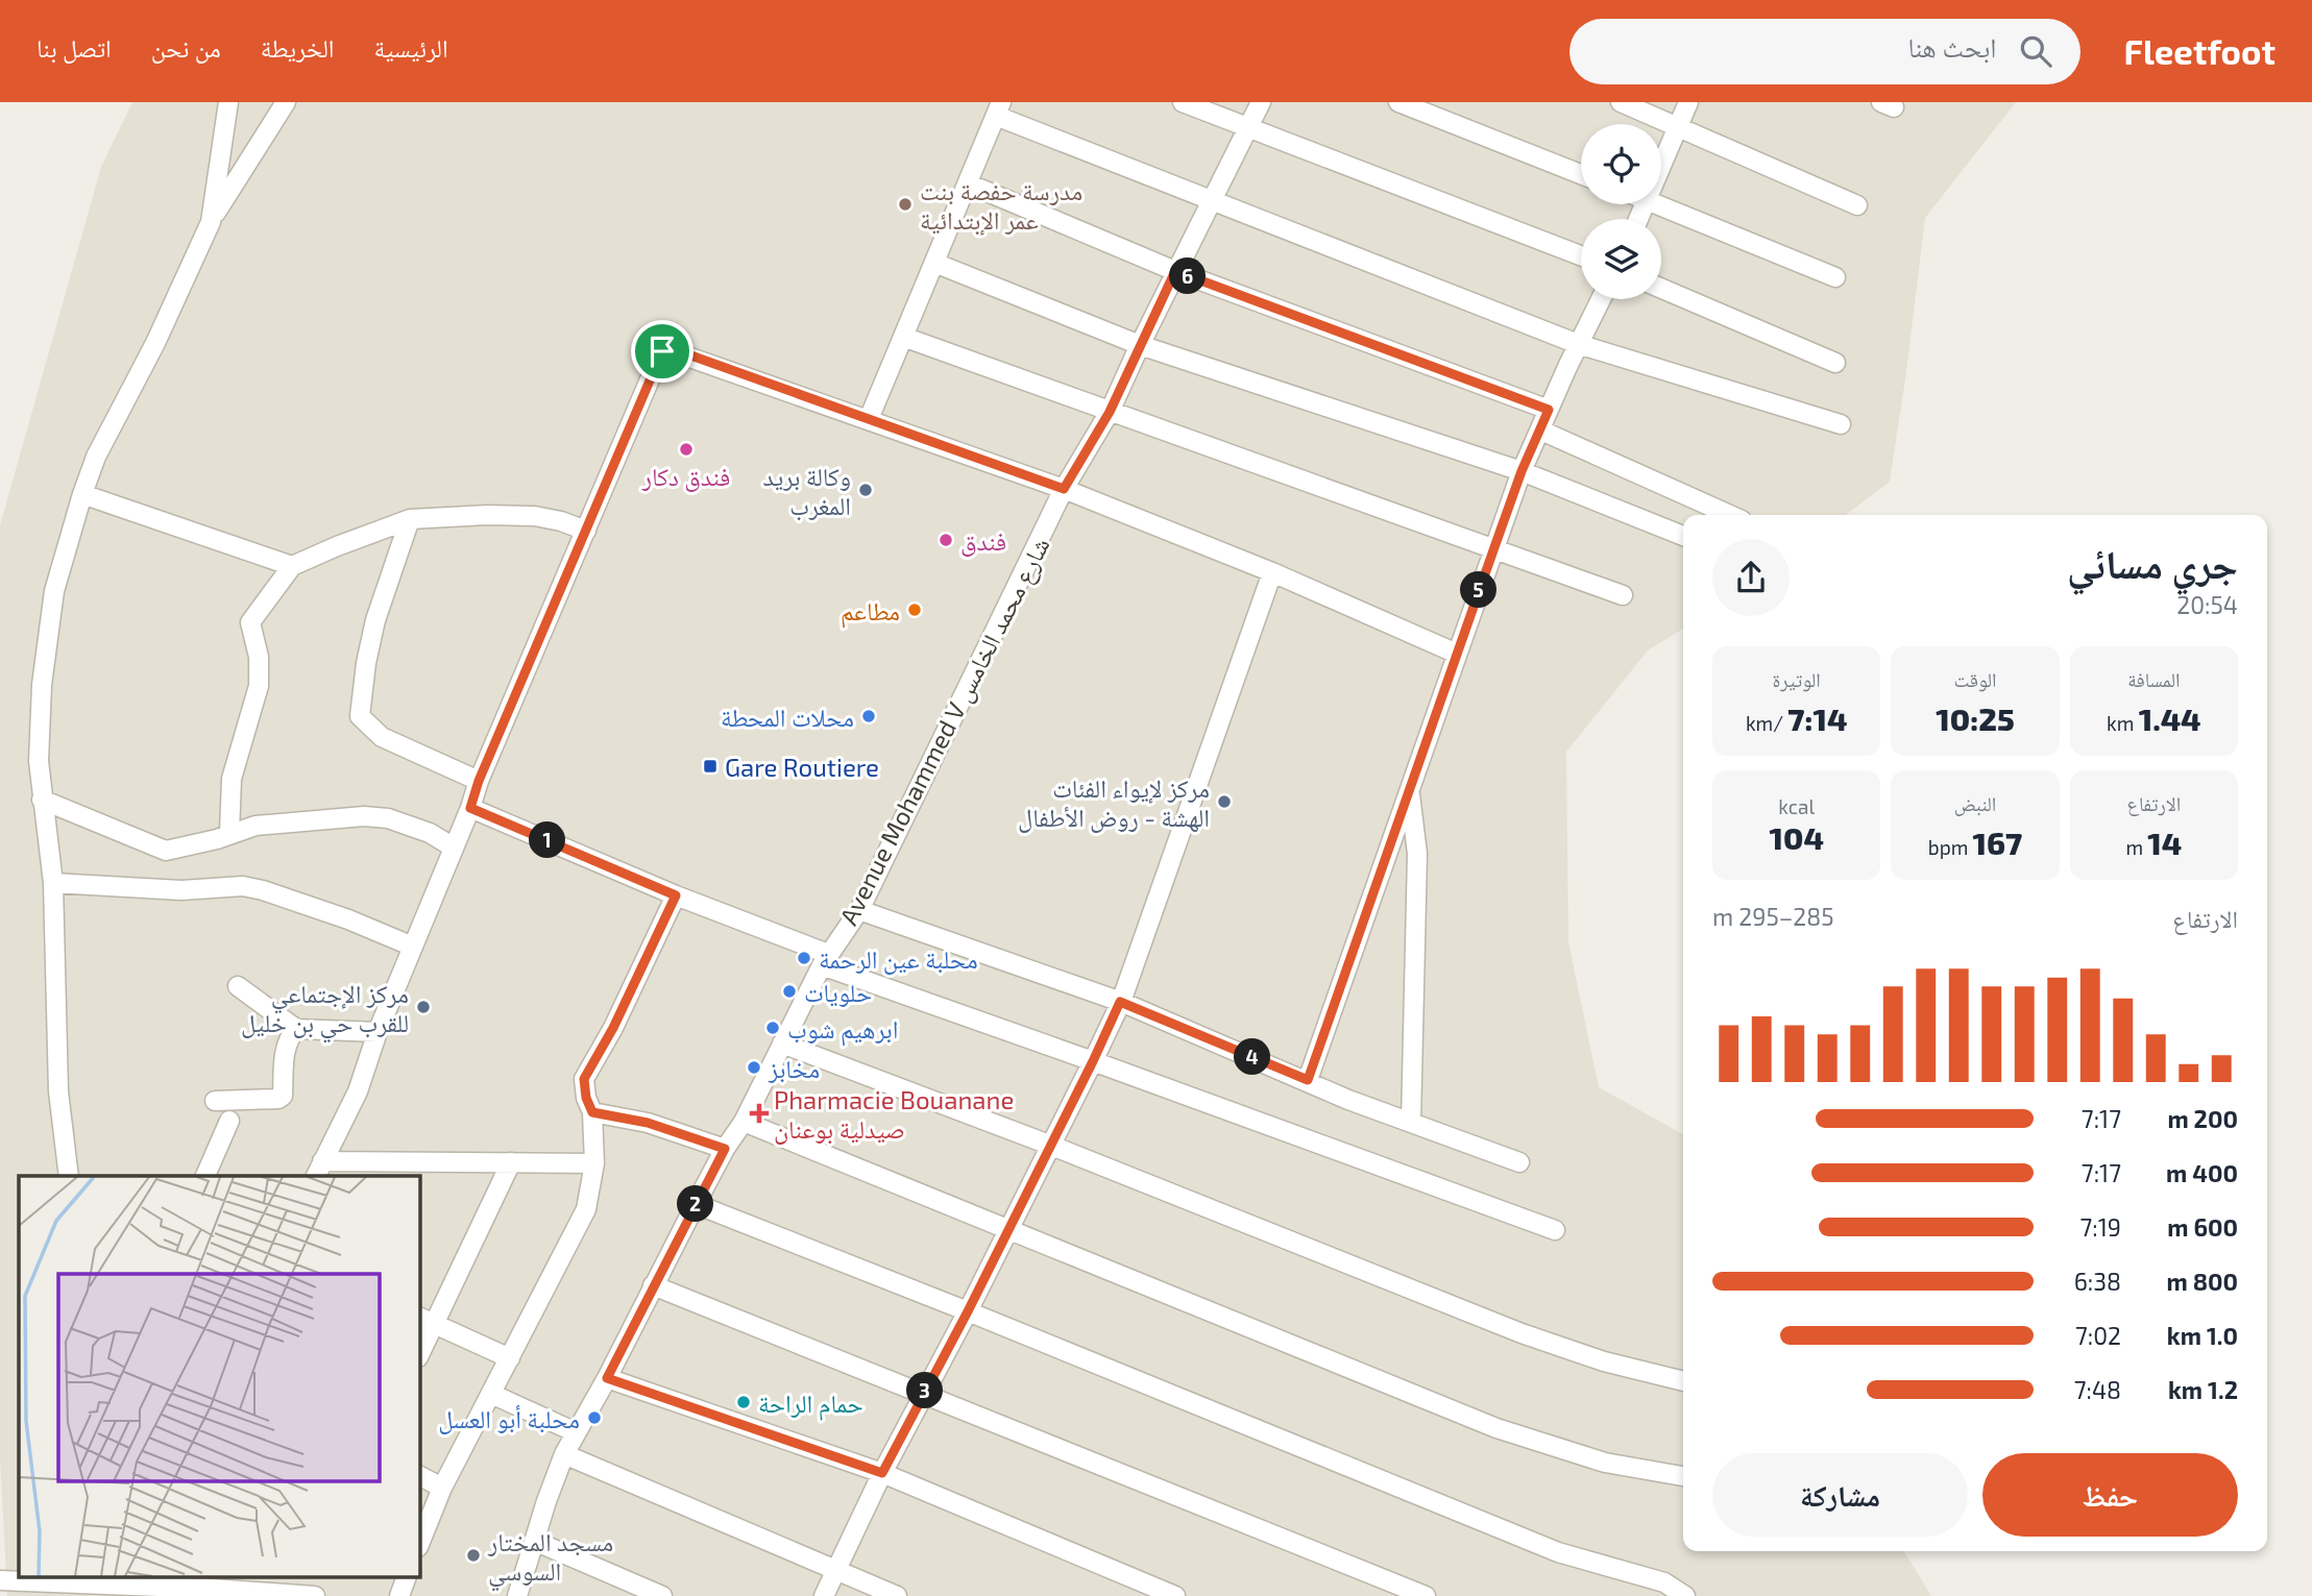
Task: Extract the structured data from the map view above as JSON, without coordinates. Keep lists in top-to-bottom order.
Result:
{
  "streets": {
    "street": ["Avenue Mohammed V شارع محمد الخامس"]
  },
  "places": {
    "other": [
      "مدرسة حفصة بنت عمر الإبتدائية",
      "فندق دكار",
      "وكالة بريد المغرب",
      "فندق",
      "مطاعم",
      "محلات المحطة",
      "مركز لإيواء الفئات الهشة - روض الأطفال",
      "محلبة عين الرحمة",
      "حلويات",
      "مركز الإجتماعي للقرب حي بن خليل",
      "ابرهيم شوب",
      "مخابز",
      "حمام الراحة",
      "محلبة أبو العسل",
      "مسجد المختار السوسي"
    ],
    "transit": ["Gare Routiere"],
    "health": ["Pharmacie Bouanane صيدلية بوعنان"]
  },
  "page": {
    "header": "Fleetfoot",
    "search": "ابحث هنا",
    "nav": [
      "الرئيسية",
      "الخريطة",
      "من نحن",
      "اتصل بنا"
    ],
    "pins": [
      "6",
      "5",
      "1",
      "4",
      "2",
      "3"
    ],
    "heading": ["جري مسائي", "20:54"],
    "stats": [
      ["المسافة", "1.44 km"],
      ["الوقت", "10:25"],
      ["الوتيرة", "7:14 /km"],
      ["الارتفاع", "14 m"],
      ["النبض", "167 bpm"],
      ["kcal", "104"]
    ],
    "chart": ["الارتفاع", "285–295 m"],
    "list": [
      {
        "name": "200 m",
        "note": "7:17"
      },
      {
        "name": "400 m",
        "note": "7:17"
      },
      {
        "name": "600 m",
        "note": "7:19"
      },
      {
        "name": "800 m",
        "note": "6:38"
      },
      {
        "name": "1.0 km",
        "note": "7:02"
      },
      {
        "name": "1.2 km",
        "note": "7:48"
      }
    ],
    "buttons": ["حفظ", "مشاركة"]
  }
}
